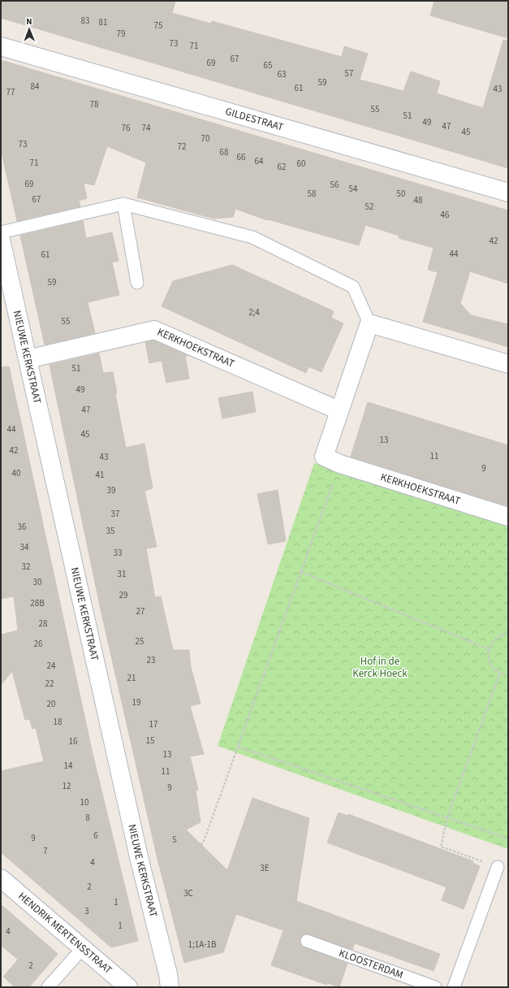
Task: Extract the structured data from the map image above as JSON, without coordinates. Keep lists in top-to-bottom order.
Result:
{
  "streets": {
    "street": [
      "GILDESTRAAT",
      "KERKHOEKSTRAAT",
      "NIEUWE KERKSTRAAT",
      "HENDRIK MERTENSSTRAAT"
    ],
    "lane": ["KLOOSTERDAM"]
  },
  "crossings": [
    ["KERKHOEKSTRAAT", "NIEUWE KERKSTRAAT"]
  ],
  "parks": ["Hof in de Kerck Hoeck"],
  "house_numbers": [
    "83",
    "81",
    "75",
    "79",
    "73",
    "71",
    "67",
    "69",
    "65",
    "57",
    "63",
    "59",
    "84",
    "61",
    "43",
    "77",
    "78",
    "55",
    "51",
    "49",
    "47",
    "76",
    "74",
    "45",
    "70",
    "73",
    "72",
    "68",
    "66",
    "64",
    "71",
    "60",
    "62",
    "69",
    "56",
    "54",
    "58",
    "50",
    "67",
    "48",
    "52",
    "46",
    "42",
    "44",
    "61",
    "59",
    "2;4",
    "55",
    "51",
    "49",
    "47",
    "44",
    "45",
    "13",
    "42",
    "11",
    "43",
    "9",
    "40",
    "41",
    "39",
    "37",
    "36",
    "35",
    "34",
    "33",
    "32",
    "31",
    "30",
    "29",
    "28B",
    "27",
    "28",
    "25",
    "26",
    "23",
    "24",
    "21",
    "22",
    "19",
    "20",
    "18",
    "17",
    "15",
    "16",
    "13",
    "14",
    "11",
    "12",
    "9",
    "10",
    "8",
    "6",
    "9",
    "5",
    "7",
    "4",
    "3E",
    "2",
    "3C",
    "1",
    "3",
    "1",
    "4",
    "1;1A-1B",
    "2"
  ],
  "north": "top"
}
